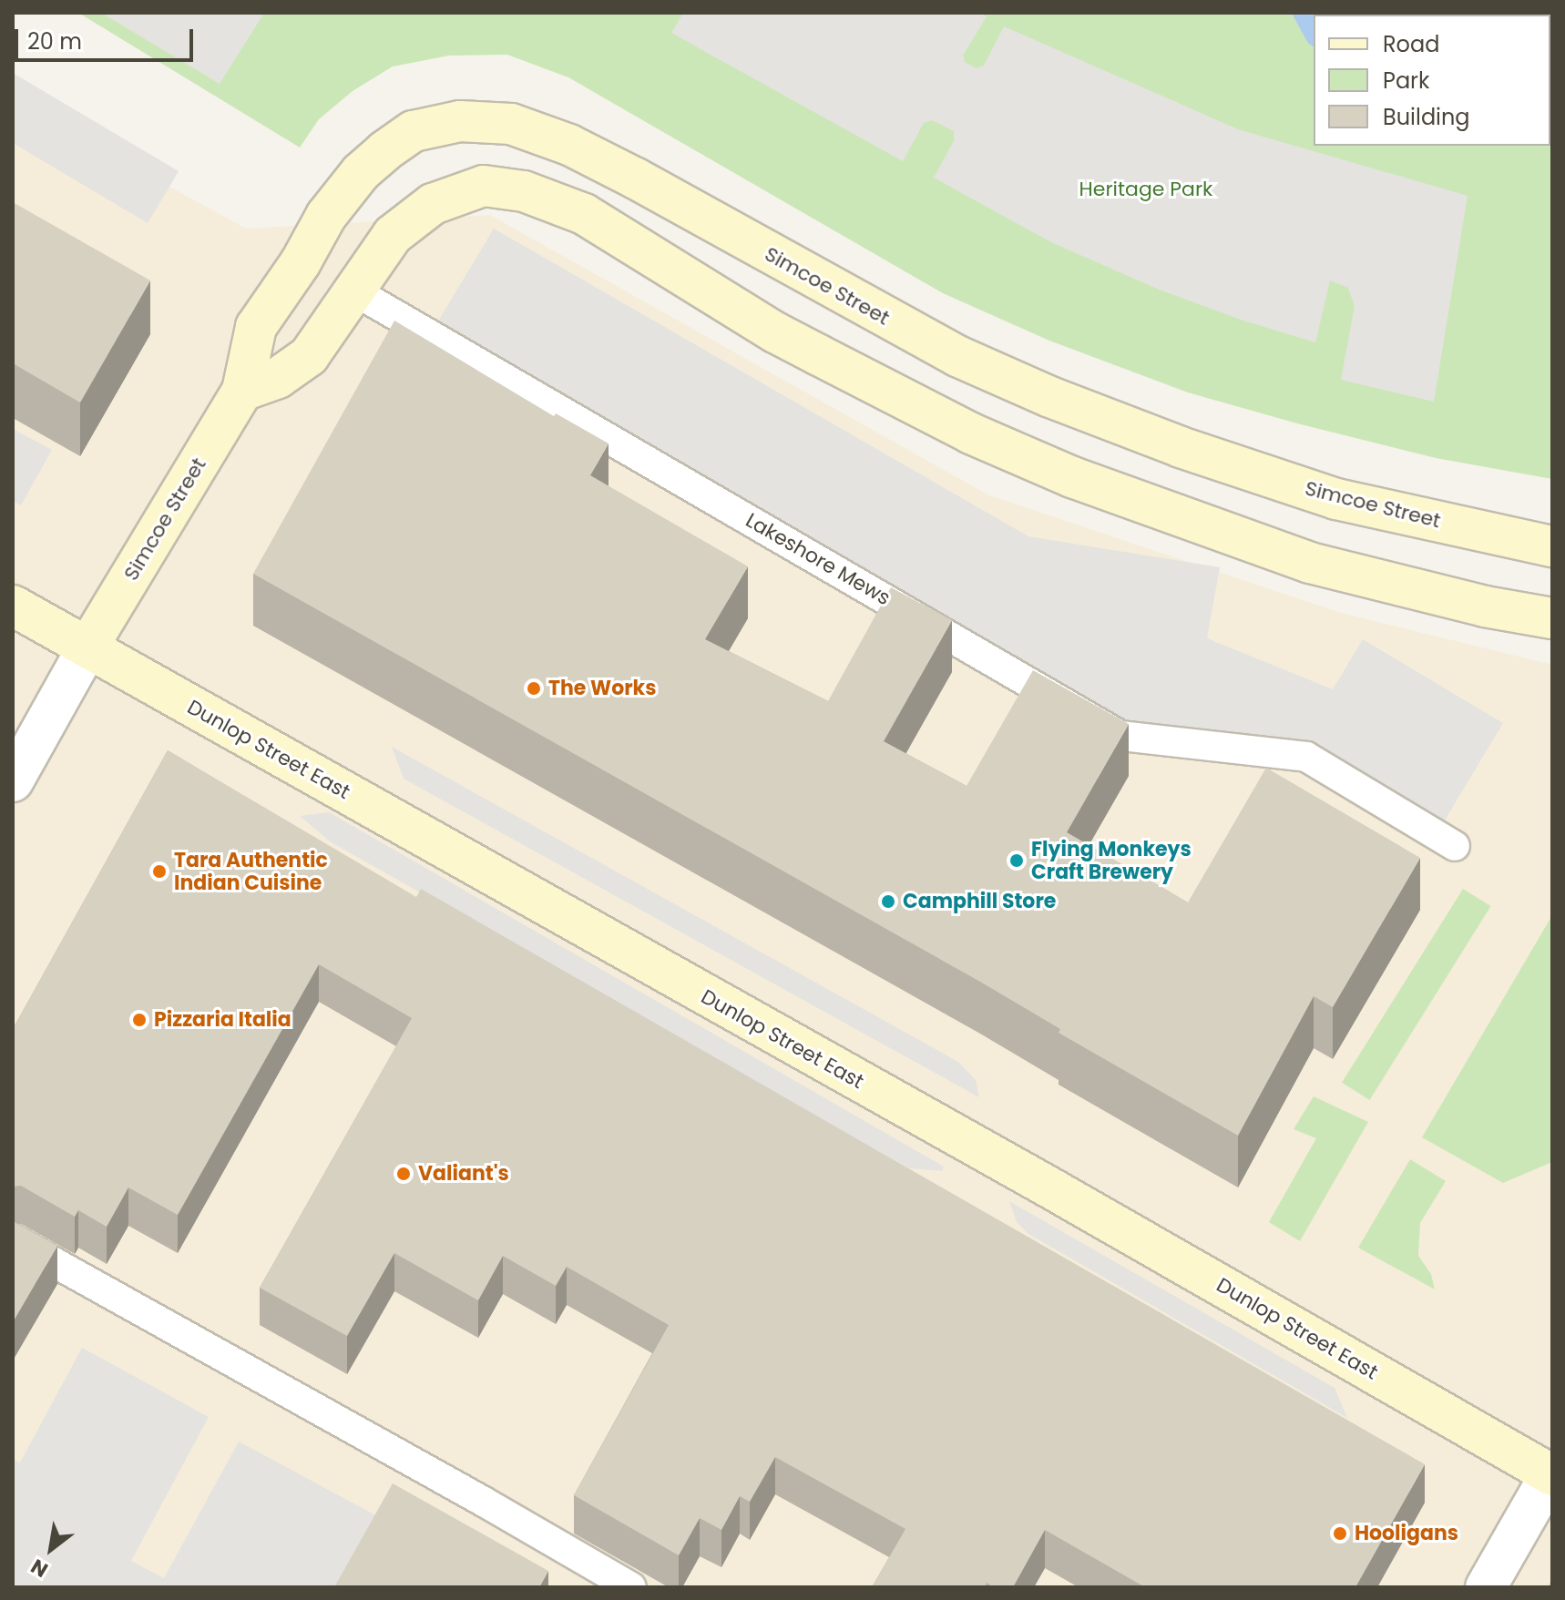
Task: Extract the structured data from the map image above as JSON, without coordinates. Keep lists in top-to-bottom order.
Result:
{
  "streets": {
    "main road": ["Simcoe Street", "Dunlop Street East"],
    "lane": ["Lakeshore Mews"]
  },
  "crossings": [
    ["Simcoe Street", "Dunlop Street East"]
  ],
  "parks": ["Heritage Park"],
  "places": [
    "The Works",
    "Flying Monkeys Craft Brewery",
    "Tara Authentic Indian Cuisine",
    "Camphill Store",
    "Pizzaria Italia",
    "Valiant's",
    "Hooligans"
  ],
  "legend": ["Road", "Park", "Building"],
  "scale_bar": "20 m",
  "north": "bottom left"
}
